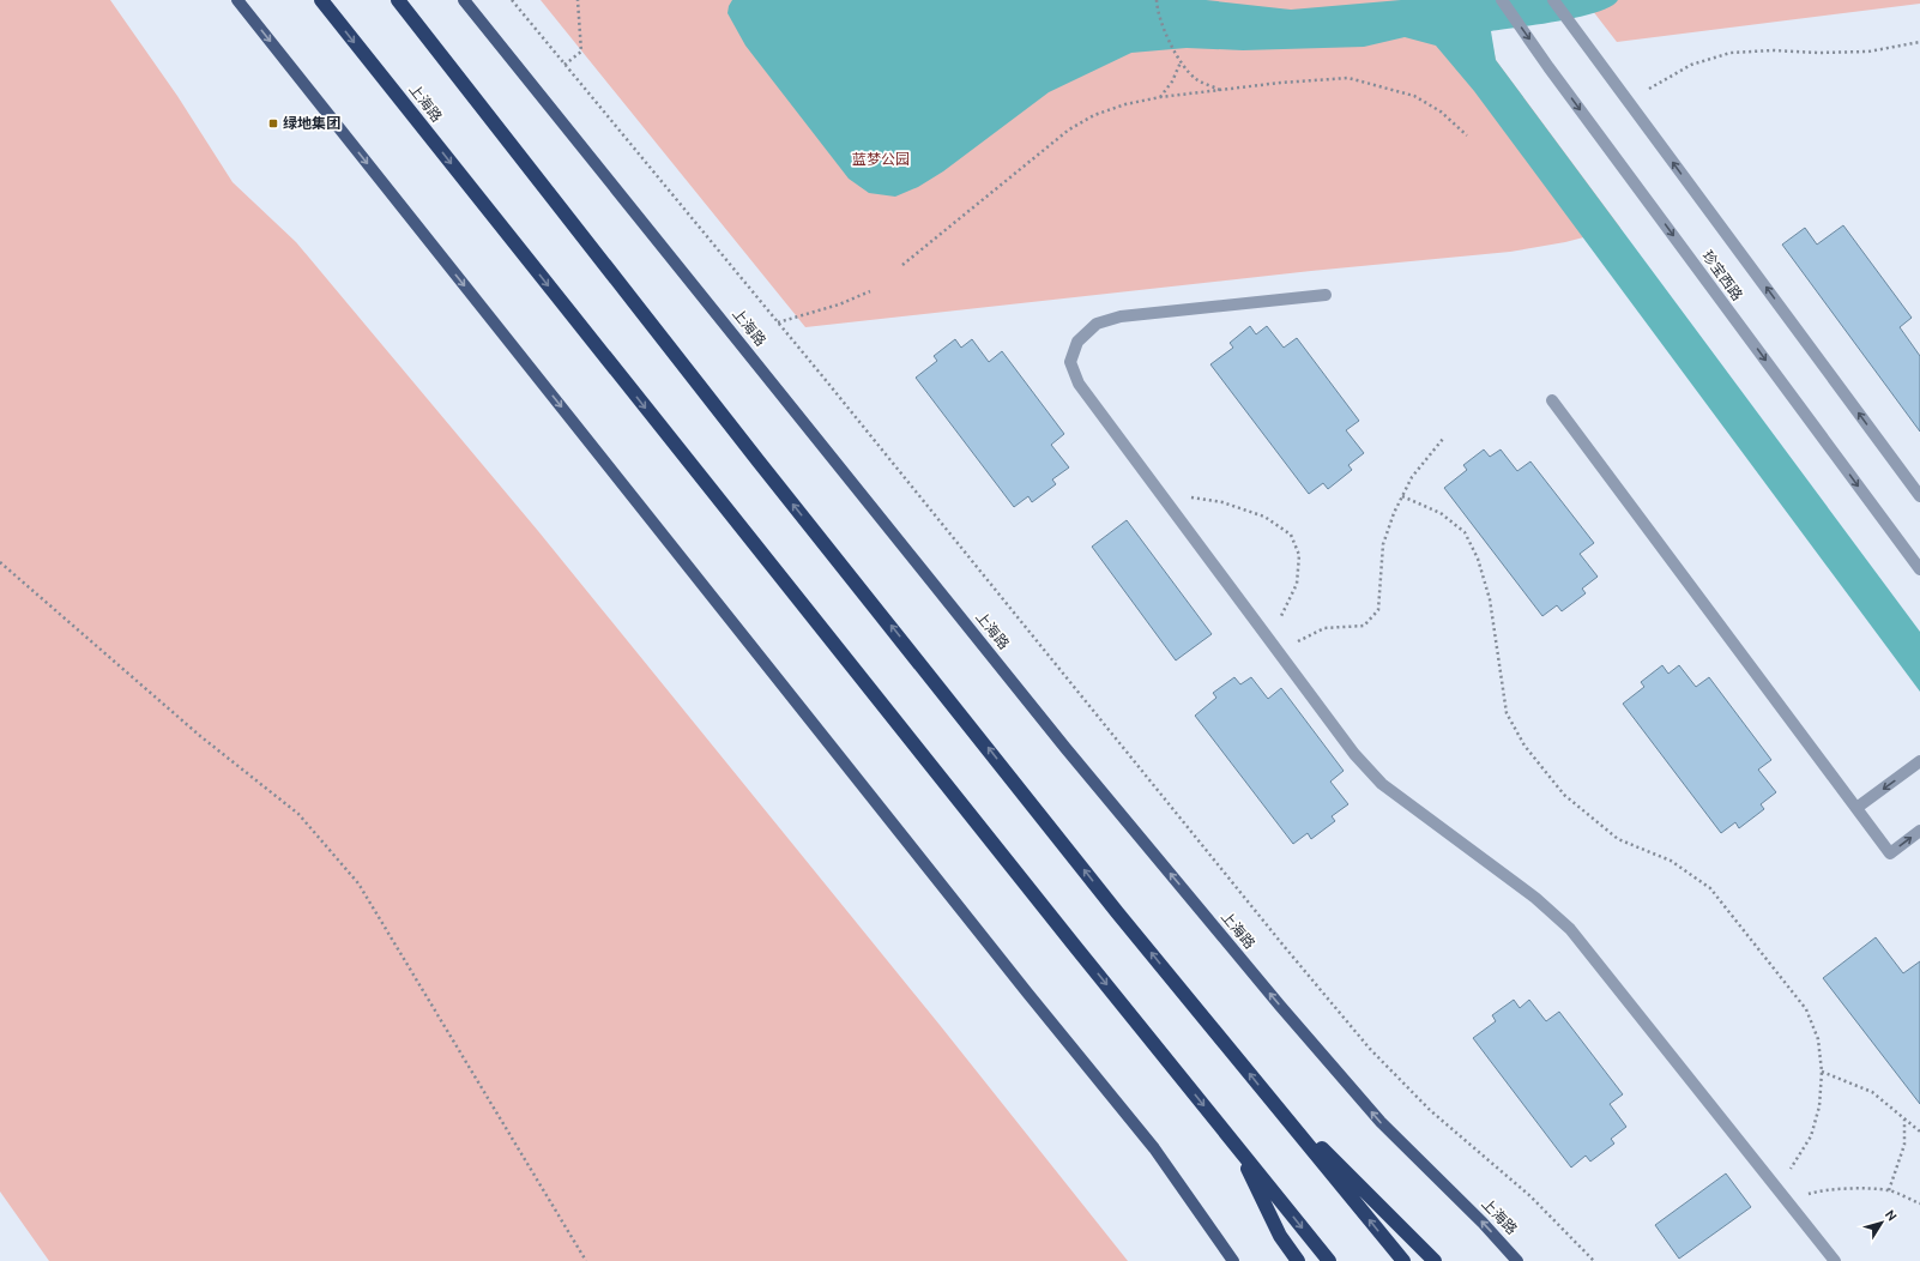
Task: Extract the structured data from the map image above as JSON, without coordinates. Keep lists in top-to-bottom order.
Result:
{
  "streets": {
    "highway": ["上海路"],
    "street": ["珍宝西路"]
  },
  "parks": ["蓝梦公园"],
  "places": {
    "transit": ["绿地集团"]
  },
  "north": "top right"
}
